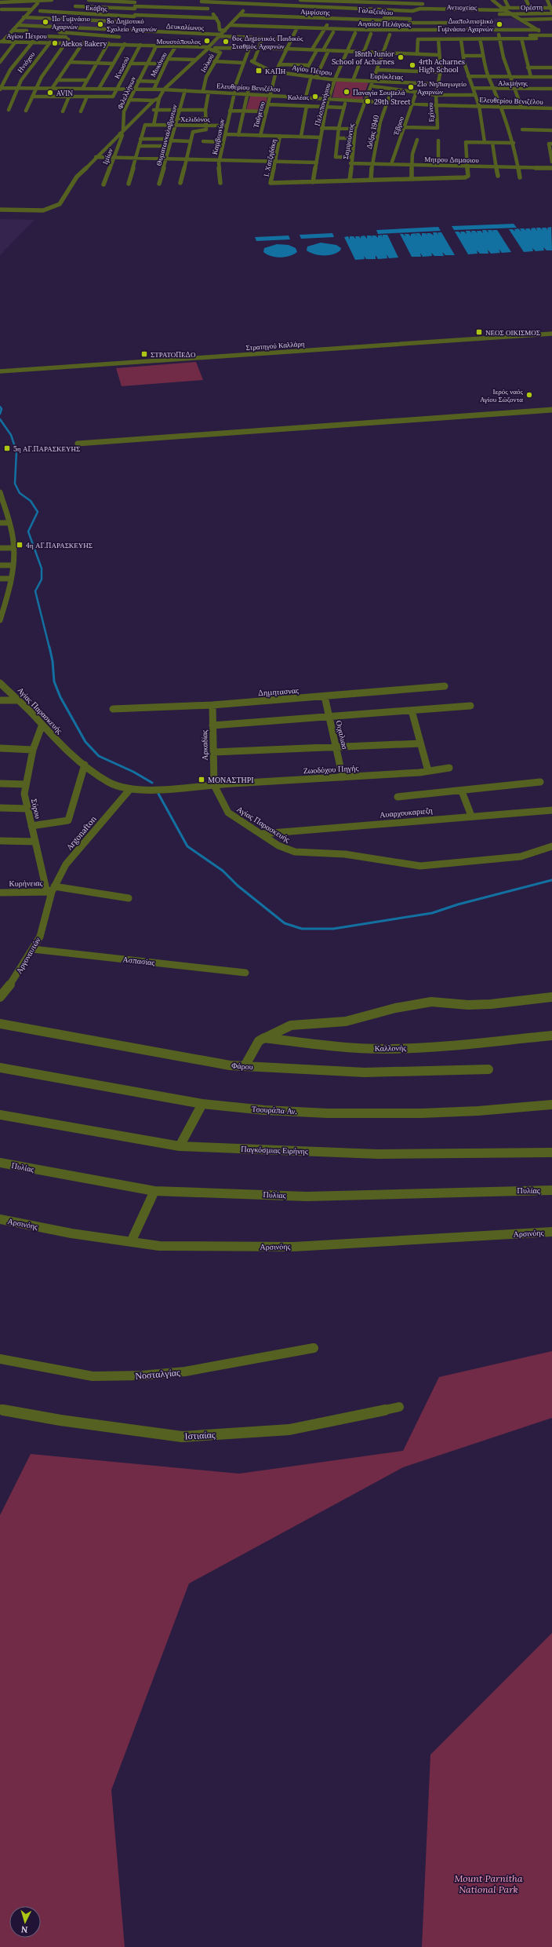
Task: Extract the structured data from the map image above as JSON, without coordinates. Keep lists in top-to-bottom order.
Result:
{
  "streets": {
    "street": [
      "Αντιοχείας",
      "Ορέστη",
      "Εκάβης",
      "Γαλαξειδίου",
      "Αμφίσσης",
      "Αιγαίου Πελάγους",
      "Δευκαλίωνος",
      "Αγίου Πέτρου",
      "Ηνιόχου",
      "Ιολκού",
      "Μυκόνου",
      "Κνωσού",
      "Ευρύκλειας",
      "Αλκμήνης",
      "Ελευθερίου Βενιζέλου",
      "Φιλελλήνων",
      "Πελοποννήσου",
      "Εχίνου",
      "Ταΰγετου",
      "Χελιδόνος",
      "Έβρου",
      "Δόξας 1940",
      "Θυματωνκαλαβρυτων",
      "Καμβουνίων",
      "Σαμψούντος",
      "Ιμίων",
      "Ι. Χατζηδάκη",
      "Μητρου Δαμασιου",
      "Στρατηγού Καλλάρη",
      "Δημητασνας",
      "Αγίας Παρασκευής",
      "Οιχαλιασ",
      "Αρκαδίας",
      "Ζωοδόχου Πηγής",
      "Σύρου",
      "Αυαρχουκαριεζη",
      "Argonafton",
      "Κυρήνειας",
      "Αργοναυτών",
      "Ασπασίας",
      "Καλλονής",
      "Φάρου",
      "Τσουράπα Αν.",
      "Παγκόσμιας Ειρήνης",
      "Πυλίας",
      "Αρσινόης",
      "Νοσταλγίας",
      "Ιστιαίας"
    ]
  },
  "crossings": [
    ["Αντιοχείας", "Ορέστη"],
    ["Γαλαξειδίου", "Αμφίσσης"],
    ["Αιγαίου Πελάγους", "Ταΰγετου"],
    ["Δευκαλίωνος", "Ταΰγετου"],
    ["Αγίου Πέτρου", "Ηνιόχου"],
    ["Αγίου Πέτρου", "Ιολκού"],
    ["Αγίου Πέτρου", "Μυκόνου"],
    ["Αγίου Πέτρου", "Κνωσού"],
    ["Αγίου Πέτρου", "Ευρύκλειας"],
    ["Αγίου Πέτρου", "Φιλελλήνων"],
    ["Αγίου Πέτρου", "Πελοποννήσου"],
    ["Αγίου Πέτρου", "Εχίνου"],
    ["Αγίου Πέτρου", "Ταΰγετου"],
    ["Αγίου Πέτρου", "Σαμψούντος"],
    ["Ηνιόχου", "Ελευθερίου Βενιζέλου"],
    ["Ιολκού", "Ελευθερίου Βενιζέλου"],
    ["Μυκόνου", "Ελευθερίου Βενιζέλου"],
    ["Κνωσού", "Ελευθερίου Βενιζέλου"],
    ["Ευρύκλειας", "Πελοποννήσου"],
    ["Ευρύκλειας", "Εχίνου"],
    ["Ευρύκλειας", "Σαμψούντος"],
    ["Ελευθερίου Βενιζέλου", "Φιλελλήνων"],
    ["Ελευθερίου Βενιζέλου", "Πελοποννήσου"],
    ["Ελευθερίου Βενιζέλου", "Εχίνου"],
    ["Ελευθερίου Βενιζέλου", "Ταΰγετου"],
    ["Ελευθερίου Βενιζέλου", "Έβρου"],
    ["Ελευθερίου Βενιζέλου", "Δόξας 1940"],
    ["Ελευθερίου Βενιζέλου", "Θυματωνκαλαβρυτων"],
    ["Ελευθερίου Βενιζέλου", "Καμβουνίων"],
    ["Ελευθερίου Βενιζέλου", "Σαμψούντος"],
    ["Φιλελλήνων", "Ιμίων"],
    ["Πελοποννήσου", "Ι. Χατζηδάκη"],
    ["Εχίνου", "Έβρου"],
    ["Χελιδόνος", "Θυματωνκαλαβρυτων"],
    ["Χελιδόνος", "Καμβουνίων"],
    ["Έβρου", "Μητρου Δαμασιου"],
    ["Δόξας 1940", "Μητρου Δαμασιου"],
    ["Σαμψούντος", "Μητρου Δαμασιου"],
    ["Δημητασνας", "Οιχαλιασ"],
    ["Δημητασνας", "Αρκαδίας"],
    ["Αγίας Παρασκευής", "Αρκαδίας"],
    ["Αγίας Παρασκευής", "Ζωοδόχου Πηγής"],
    ["Αγίας Παρασκευής", "Σύρου"],
    ["Αγίας Παρασκευής", "Αυαρχουκαριεζη"],
    ["Αγίας Παρασκευής", "Argonafton"],
    ["Οιχαλιασ", "Ζωοδόχου Πηγής"],
    ["Αρκαδίας", "Ζωοδόχου Πηγής"],
    ["Σύρου", "Argonafton"],
    ["Σύρου", "Κυρήνειας"],
    ["Σύρου", "Αργοναυτών"],
    ["Argonafton", "Κυρήνειας"],
    ["Argonafton", "Αργοναυτών"],
    ["Κυρήνειας", "Αργοναυτών"],
    ["Αργοναυτών", "Ασπασίας"]
  ],
  "parks": ["Mount Parnitha National Park"],
  "places": {
    "other": [
      "11ο Γυμνάσιο Αχαρνών",
      "8ο Δημοτικό Σχολείο Αχαρνών",
      "Διαπολιτισμικό Γυμνάσιο Αχαρνών",
      "Μουστόπουλος",
      "6ος Δημοτικός Παιδικός Σταθμός Αχαρνών",
      "Alekos Bakery",
      "18nth Junior School of Acharnes",
      "4rth Acharnes High School",
      "21ο Νηπιαγωγείο Αχαρνών",
      "Παναγία Σουμελά",
      "AVIN",
      "Καλέας",
      "29th Street",
      "Ιερός ναός Αγίου Σώζοντα"
    ],
    "transit": [
      "ΚΑΠΗ",
      "ΝΕΟΣ ΟΙΚΙΣΜΟΣ",
      "ΣΤΡΑΤΟΠΕΔΟ",
      "5η ΑΓ.ΠΑΡΑΣΚΕΥΗΣ",
      "4η ΑΓ.ΠΑΡΑΣΚΕΥΗΣ",
      "ΜΟΝΑΣΤΗΡΙ"
    ]
  },
  "north": "bottom"
}
